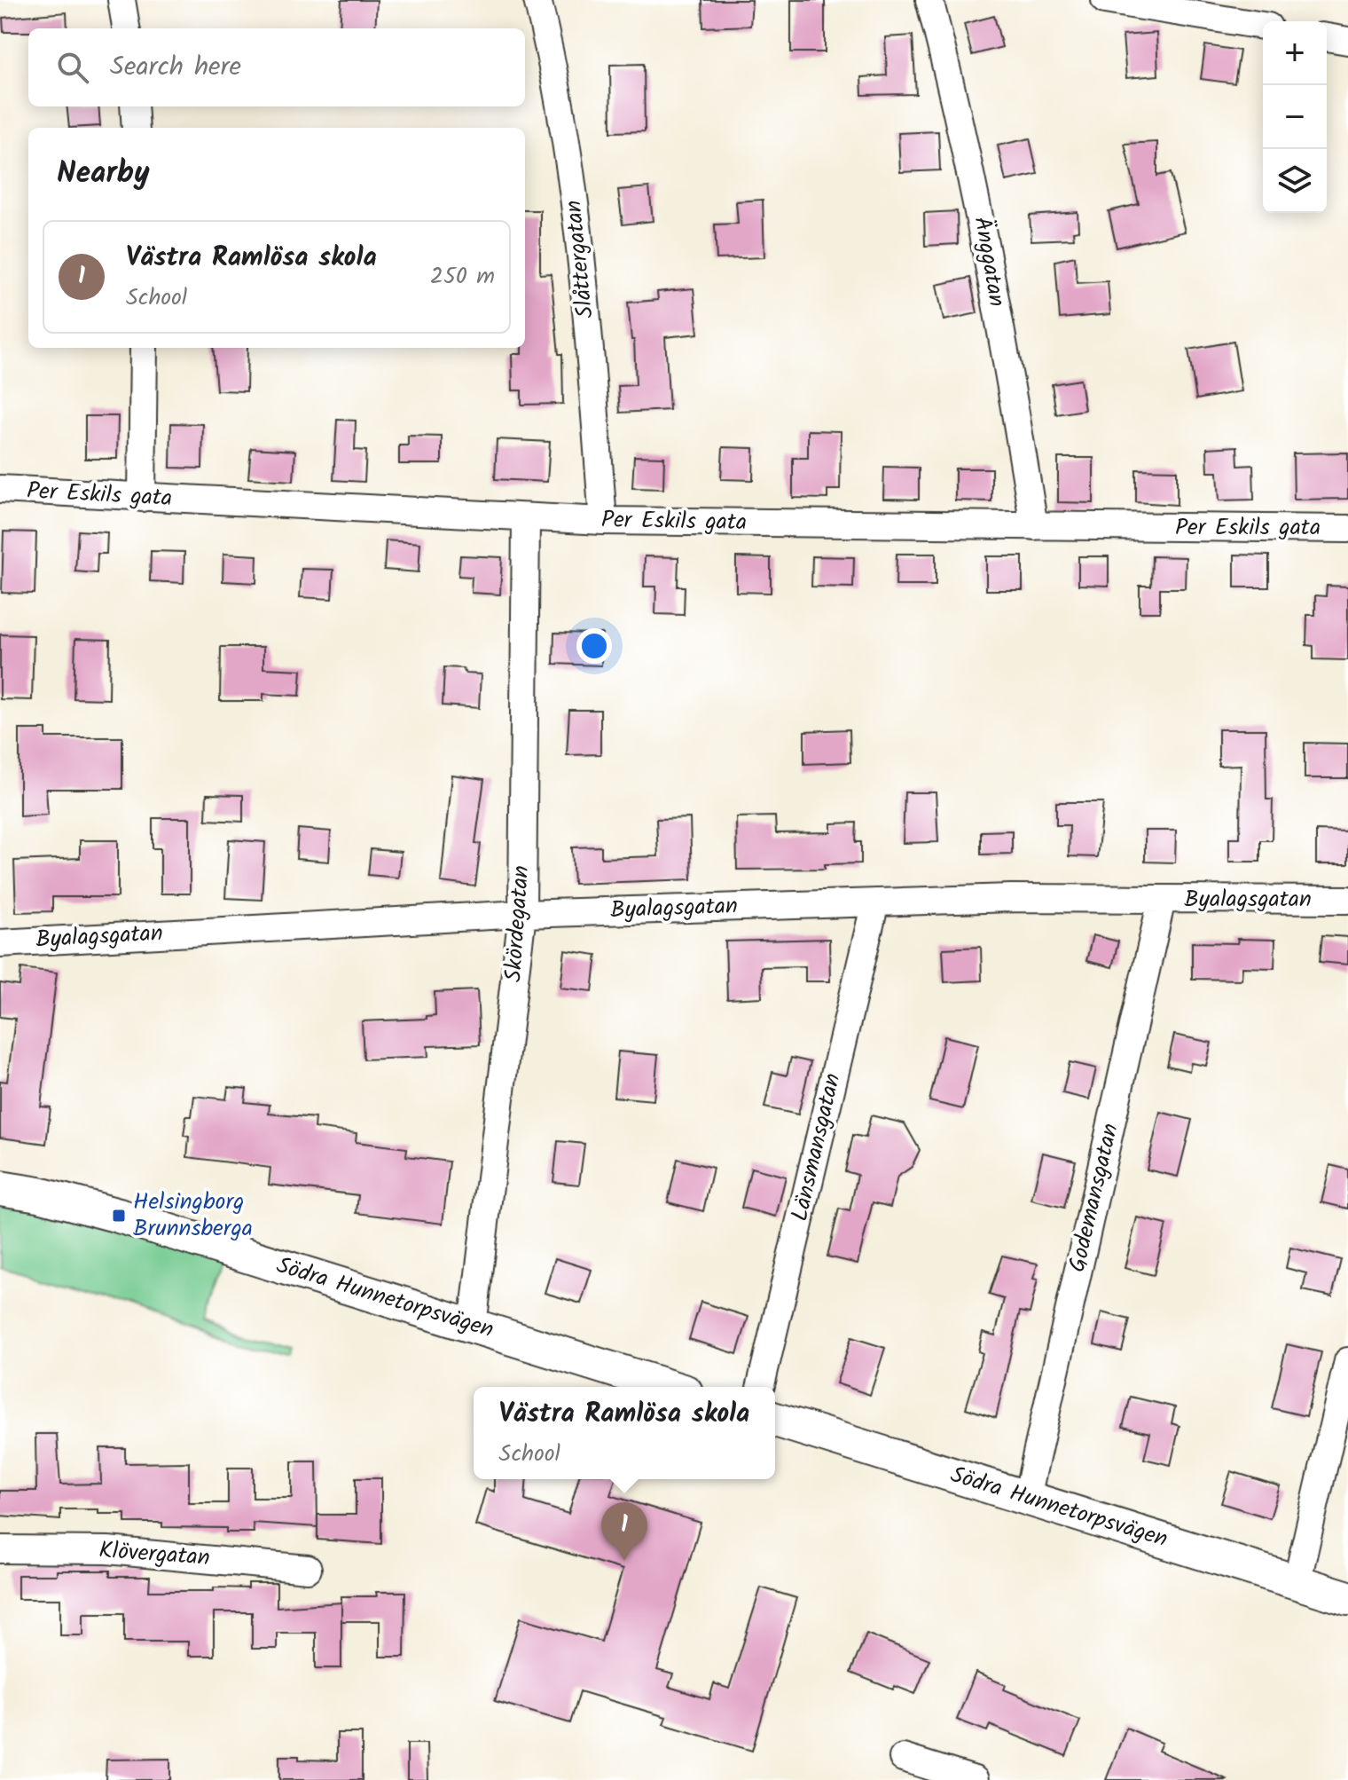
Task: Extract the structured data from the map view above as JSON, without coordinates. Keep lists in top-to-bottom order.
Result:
{
  "streets": {
    "street": [
      "Slåttergatan",
      "Änggatan",
      "Per Eskils gata",
      "Byalagsgatan",
      "Skördegatan",
      "Länsmansgatan",
      "Godemansgatan",
      "Södra Hunnetorpsvägen",
      "Klövergatan"
    ]
  },
  "crossings": [
    ["Slåttergatan", "Per Eskils gata"],
    ["Änggatan", "Per Eskils gata"],
    ["Per Eskils gata", "Skördegatan"],
    ["Byalagsgatan", "Skördegatan"],
    ["Byalagsgatan", "Länsmansgatan"],
    ["Byalagsgatan", "Godemansgatan"],
    ["Skördegatan", "Södra Hunnetorpsvägen"],
    ["Godemansgatan", "Södra Hunnetorpsvägen"]
  ],
  "places": {
    "transit": ["Helsingborg Brunnsberga"]
  },
  "page": {
    "map_buttons": ["+", "−"],
    "search": "Search here",
    "heading": "Nearby",
    "list": [
      {
        "mark": "1",
        "name": "Västra Ramlösa skola",
        "note": "School",
        "value": "250 m"
      }
    ],
    "popup": ["Västra Ramlösa skola", "School"],
    "pins": "1"
  }
}
